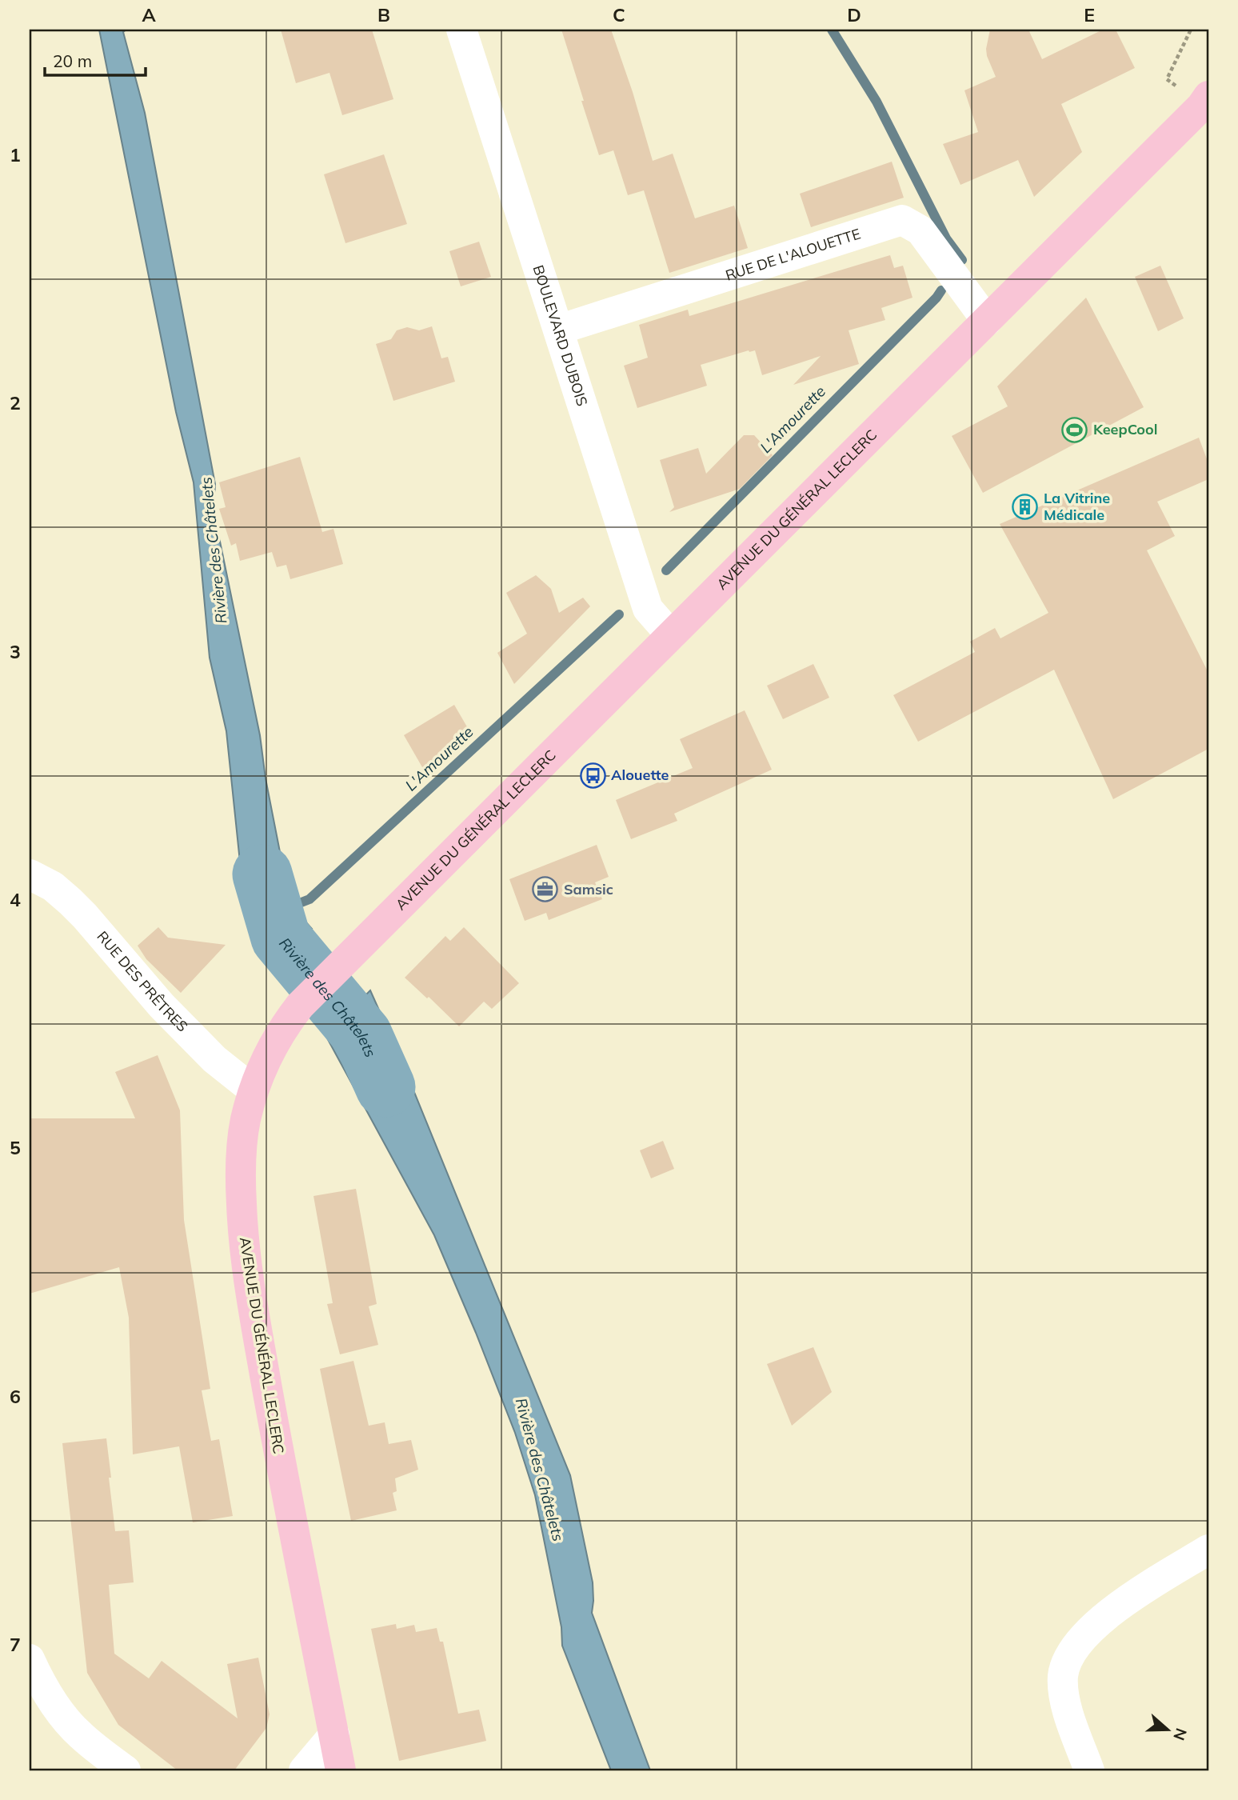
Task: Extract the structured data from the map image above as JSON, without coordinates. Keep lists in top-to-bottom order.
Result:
{
  "streets": {
    "main road": ["AVENUE DU GÉNÉRAL LECLERC"],
    "street": ["RUE DE L'ALOUETTE", "BOULEVARD DUBOIS", "RUE DES PRÊTRES"]
  },
  "crossings": [
    ["RUE DE L'ALOUETTE", "BOULEVARD DUBOIS"],
    ["RUE DE L'ALOUETTE", "AVENUE DU GÉNÉRAL LECLERC"],
    ["BOULEVARD DUBOIS", "AVENUE DU GÉNÉRAL LECLERC"],
    ["AVENUE DU GÉNÉRAL LECLERC", "RUE DES PRÊTRES"]
  ],
  "water": ["L'Amourette", "Rivière des Châtelets"],
  "places": {
    "sports": ["KeepCool"],
    "building": ["La Vitrine Médicale"],
    "bus stop": ["Alouette"],
    "office": ["Samsic"]
  },
  "scale_bar": "20 m",
  "north": "right",
  "grid": {
    "columns": [
      "A",
      "B",
      "C",
      "D",
      "E"
    ],
    "rows": [
      "1",
      "2",
      "3",
      "4",
      "5",
      "6",
      "7"
    ]
  }
}
